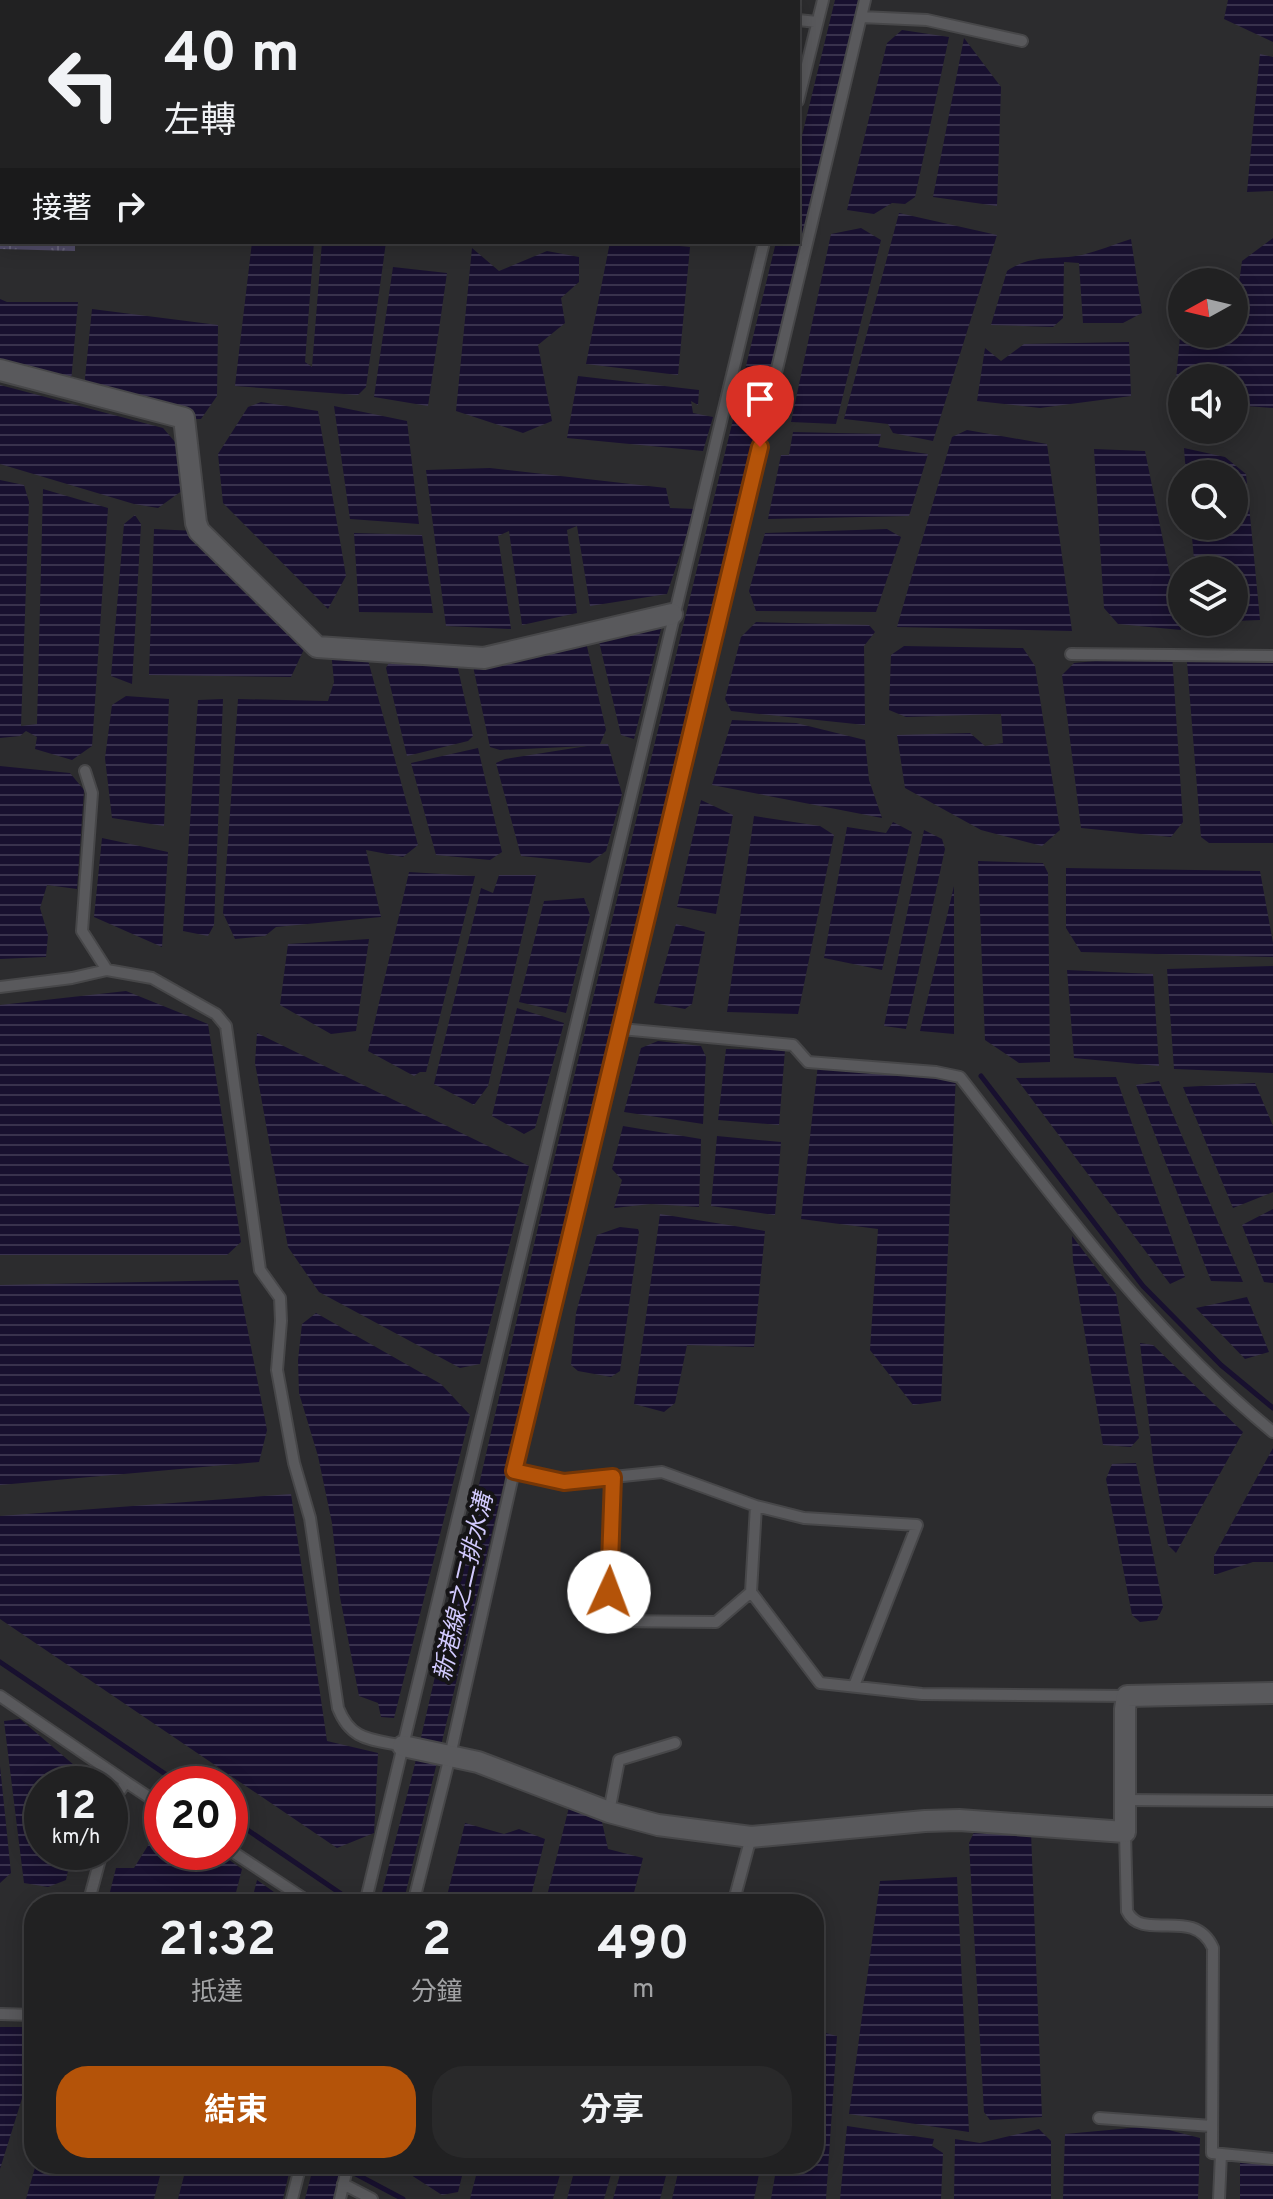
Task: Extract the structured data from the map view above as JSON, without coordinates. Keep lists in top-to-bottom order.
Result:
{
  "water": ["新港線之二排水溝"],
  "north": "left",
  "page": {
    "turn": ["40 m", "左轉"],
    "then": "接著",
    "speed": "12 km/h",
    "limit": "20",
    "eta": [
      "21:32",
      "抵達",
      "2",
      "分鐘",
      "490",
      "m"
    ],
    "buttons": ["結束", "分享"]
  }
}
